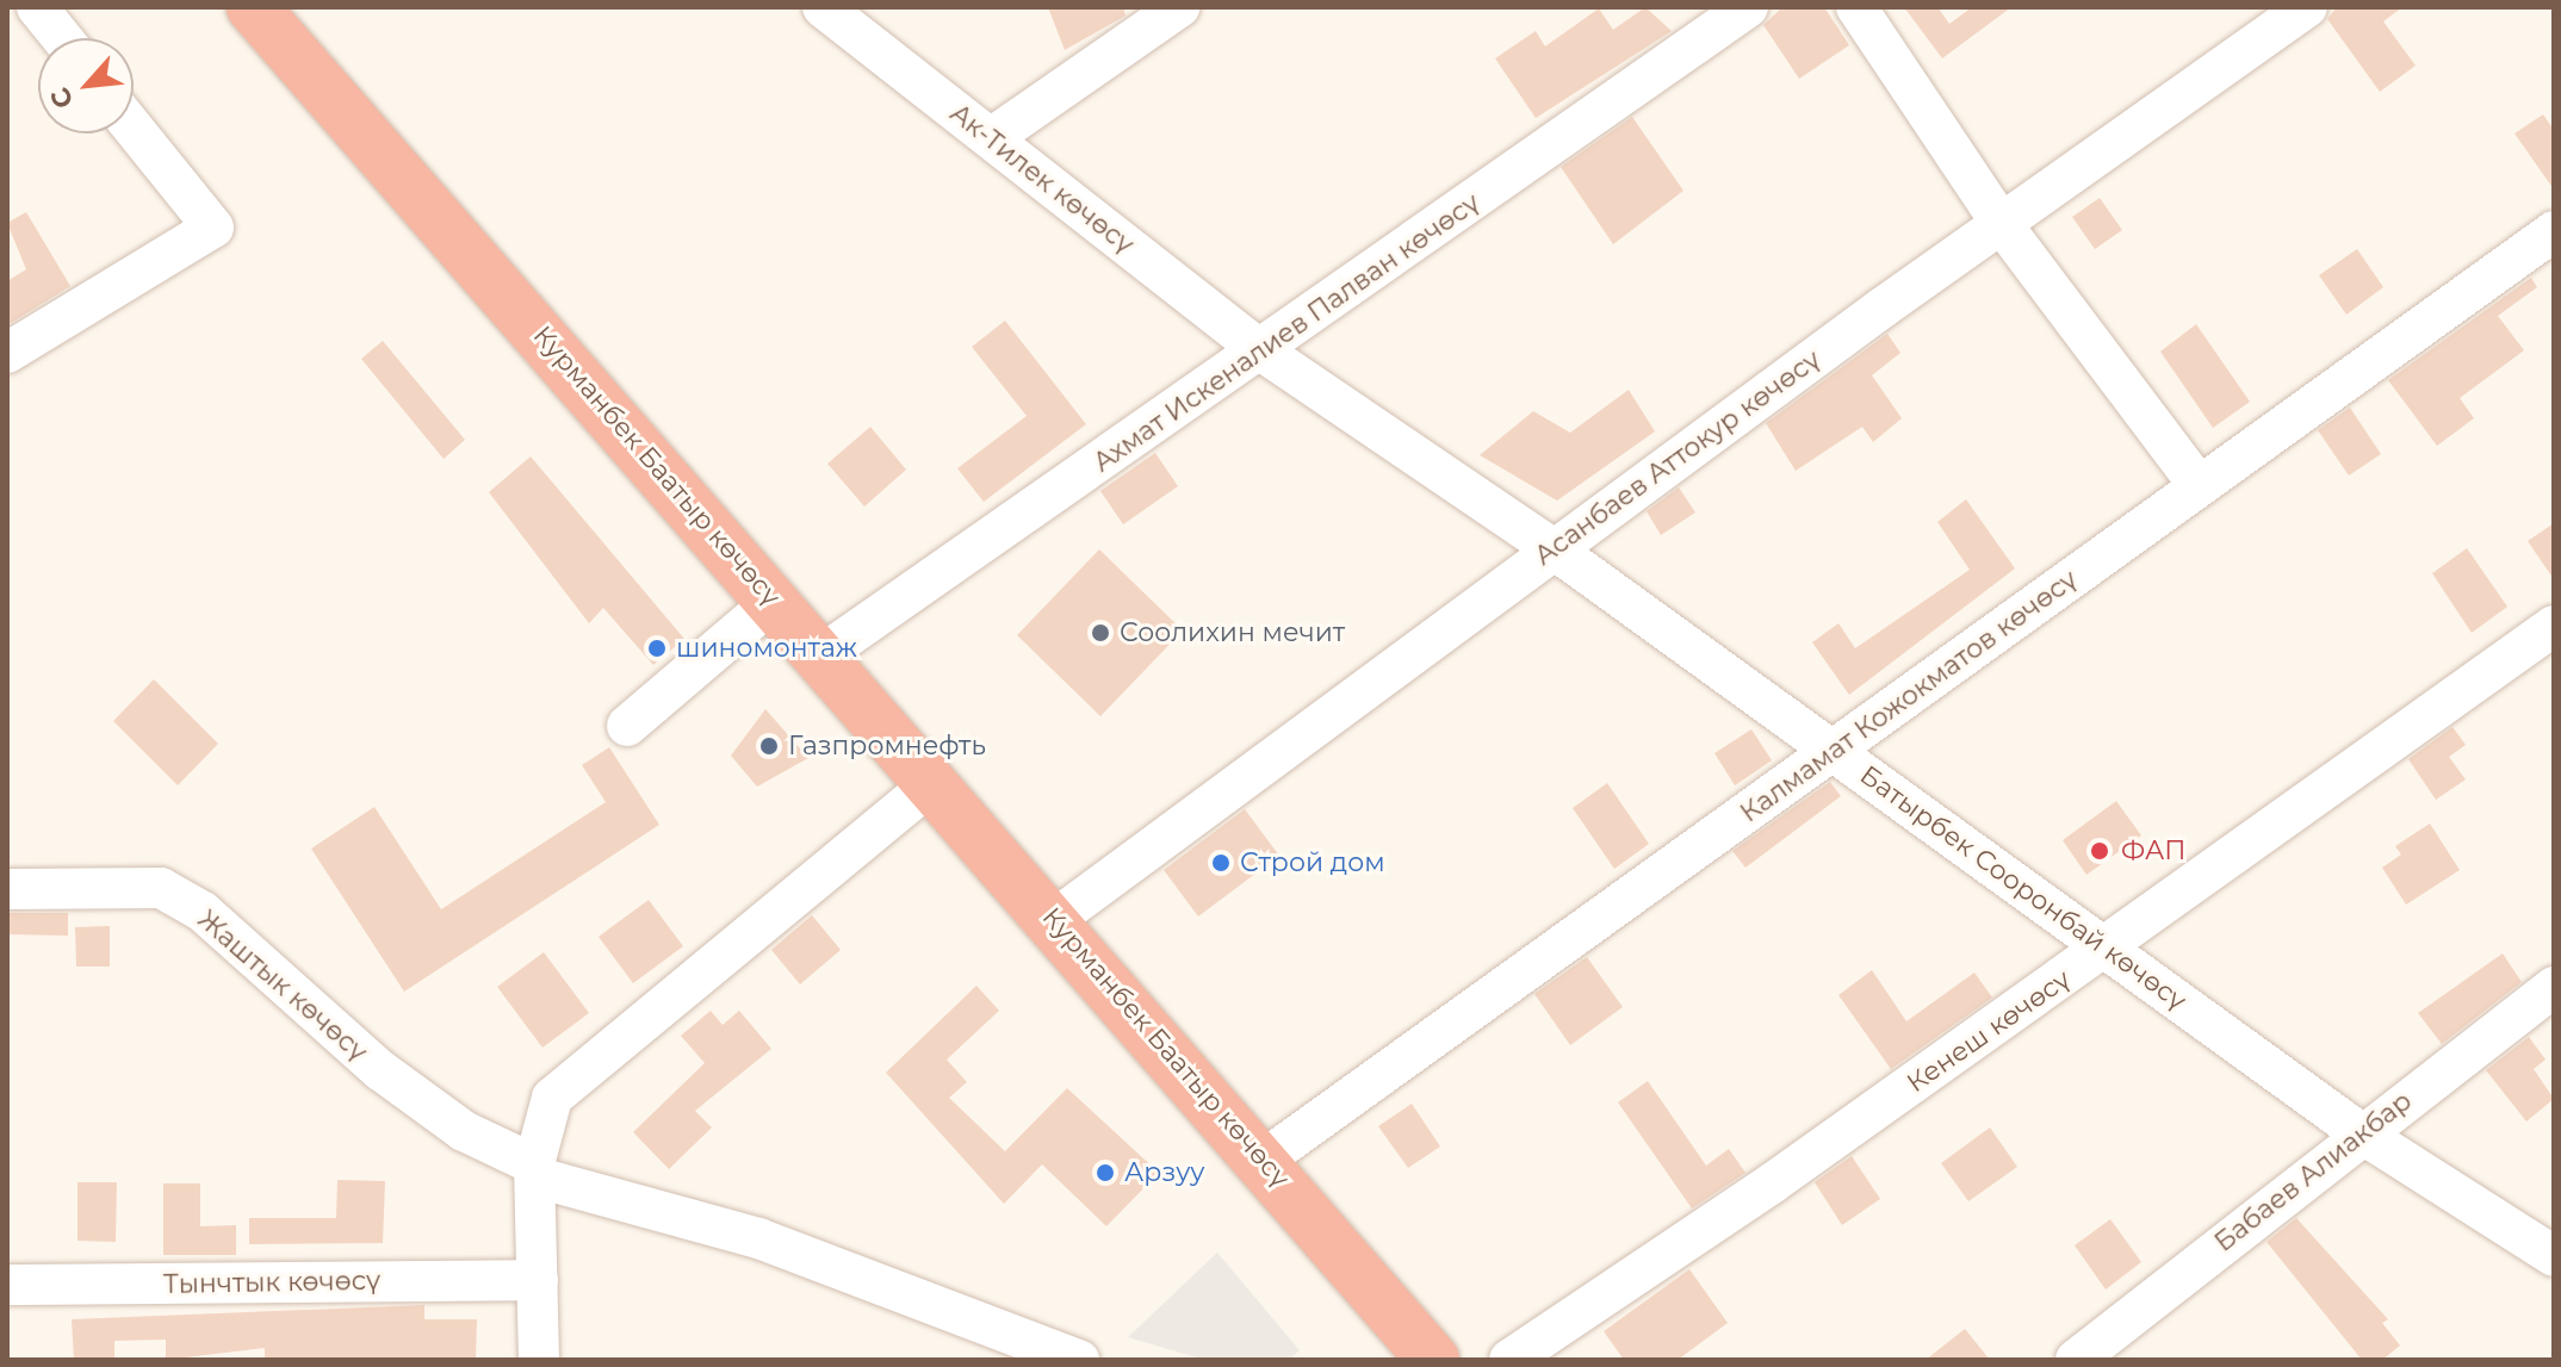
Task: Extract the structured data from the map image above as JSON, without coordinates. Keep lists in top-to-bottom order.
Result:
{
  "streets": {
    "highway": ["Курманбек Баатыр көчөсү"],
    "street": [
      "Ак-Тилек көчөсү",
      "Ахмат Искеналиев Палван көчөсү",
      "Асанбаев Аттокур көчөсү",
      "Калмамат Кожокматов көчөсү",
      "Батырбек Сооронбай көчөсү",
      "Жаштык көчөсү",
      "Кенеш көчөсү",
      "Бабаев Алиакбар",
      "Тынчтык көчөсү"
    ]
  },
  "crossings": [
    ["Ак-Тилек көчөсү", "Ахмат Искеналиев Палван көчөсү"],
    ["Ак-Тилек көчөсү", "Батырбек Сооронбай көчөсү"],
    ["Ахмат Искеналиев Палван көчөсү", "Курманбек Баатыр көчөсү"],
    ["Ахмат Искеналиев Палван көчөсү", "Батырбек Сооронбай көчөсү"],
    ["Асанбаев Аттокур көчөсү", "Курманбек Баатыр көчөсү"],
    ["Асанбаев Аттокур көчөсү", "Батырбек Сооронбай көчөсү"],
    ["Курманбек Баатыр көчөсү", "Калмамат Кожокматов көчөсү"],
    ["Калмамат Кожокматов көчөсү", "Батырбек Сооронбай көчөсү"],
    ["Батырбек Сооронбай көчөсү", "Кенеш көчөсү"],
    ["Батырбек Сооронбай көчөсү", "Бабаев Алиакбар"]
  ],
  "places": [
    "Соолихин мечит",
    "шиномонтаж",
    "Газпромнефть",
    "ФАП",
    "Строй дом",
    "Арзуу"
  ],
  "north": "bottom left"
}
